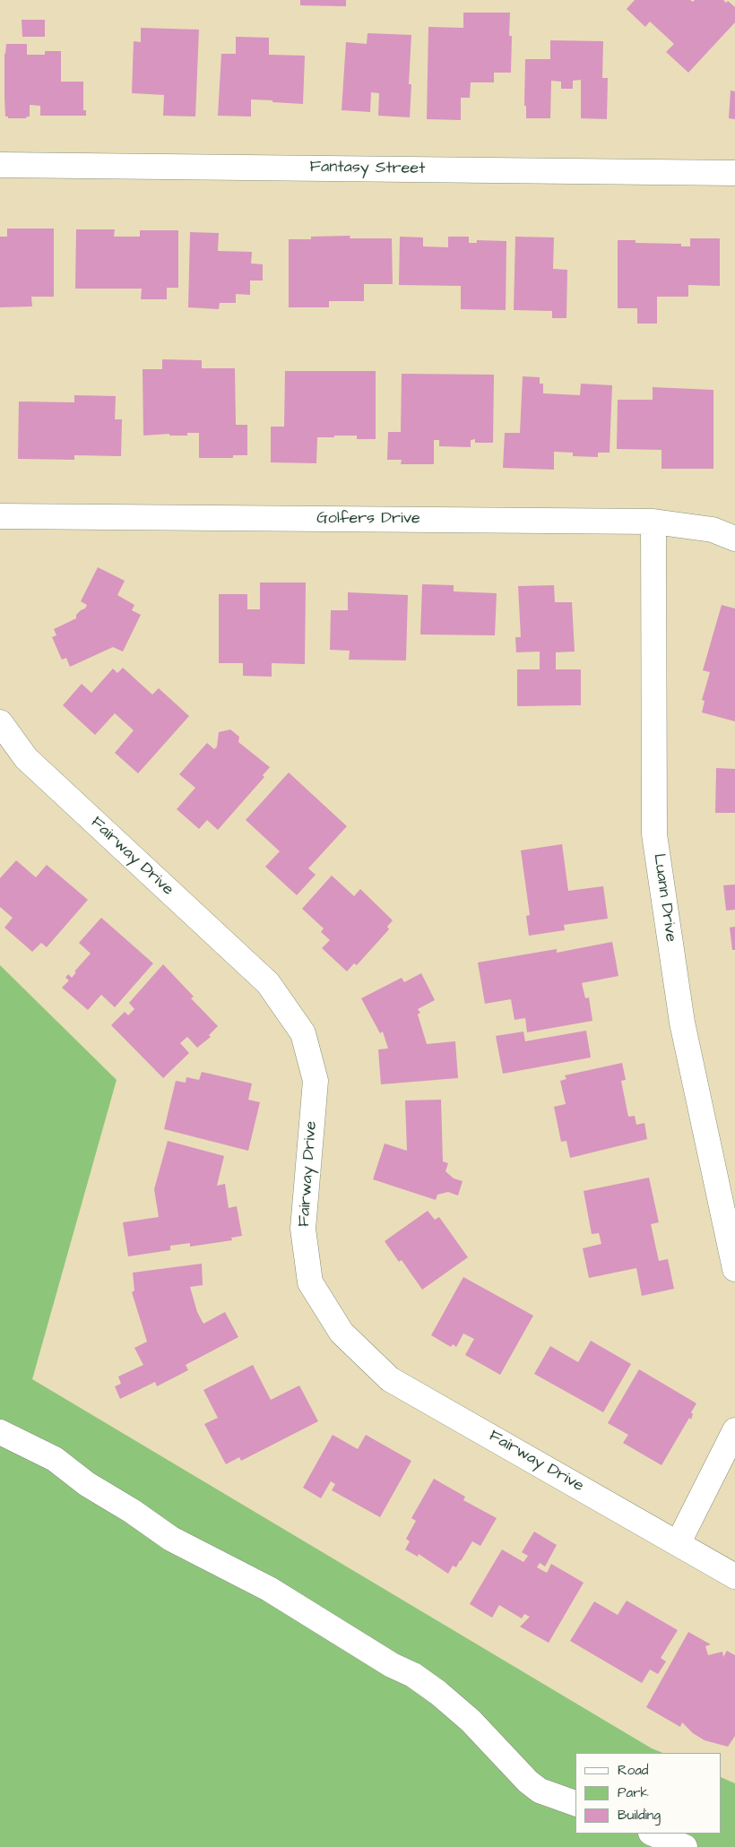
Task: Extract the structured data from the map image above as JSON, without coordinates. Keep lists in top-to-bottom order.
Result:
{
  "streets": {
    "street": [
      "Fantasy Street",
      "Golfers Drive",
      "Fairway Drive",
      "Luann Drive"
    ]
  },
  "crossings": [
    ["Golfers Drive", "Luann Drive"]
  ],
  "legend": ["Road", "Park", "Building"]
}
